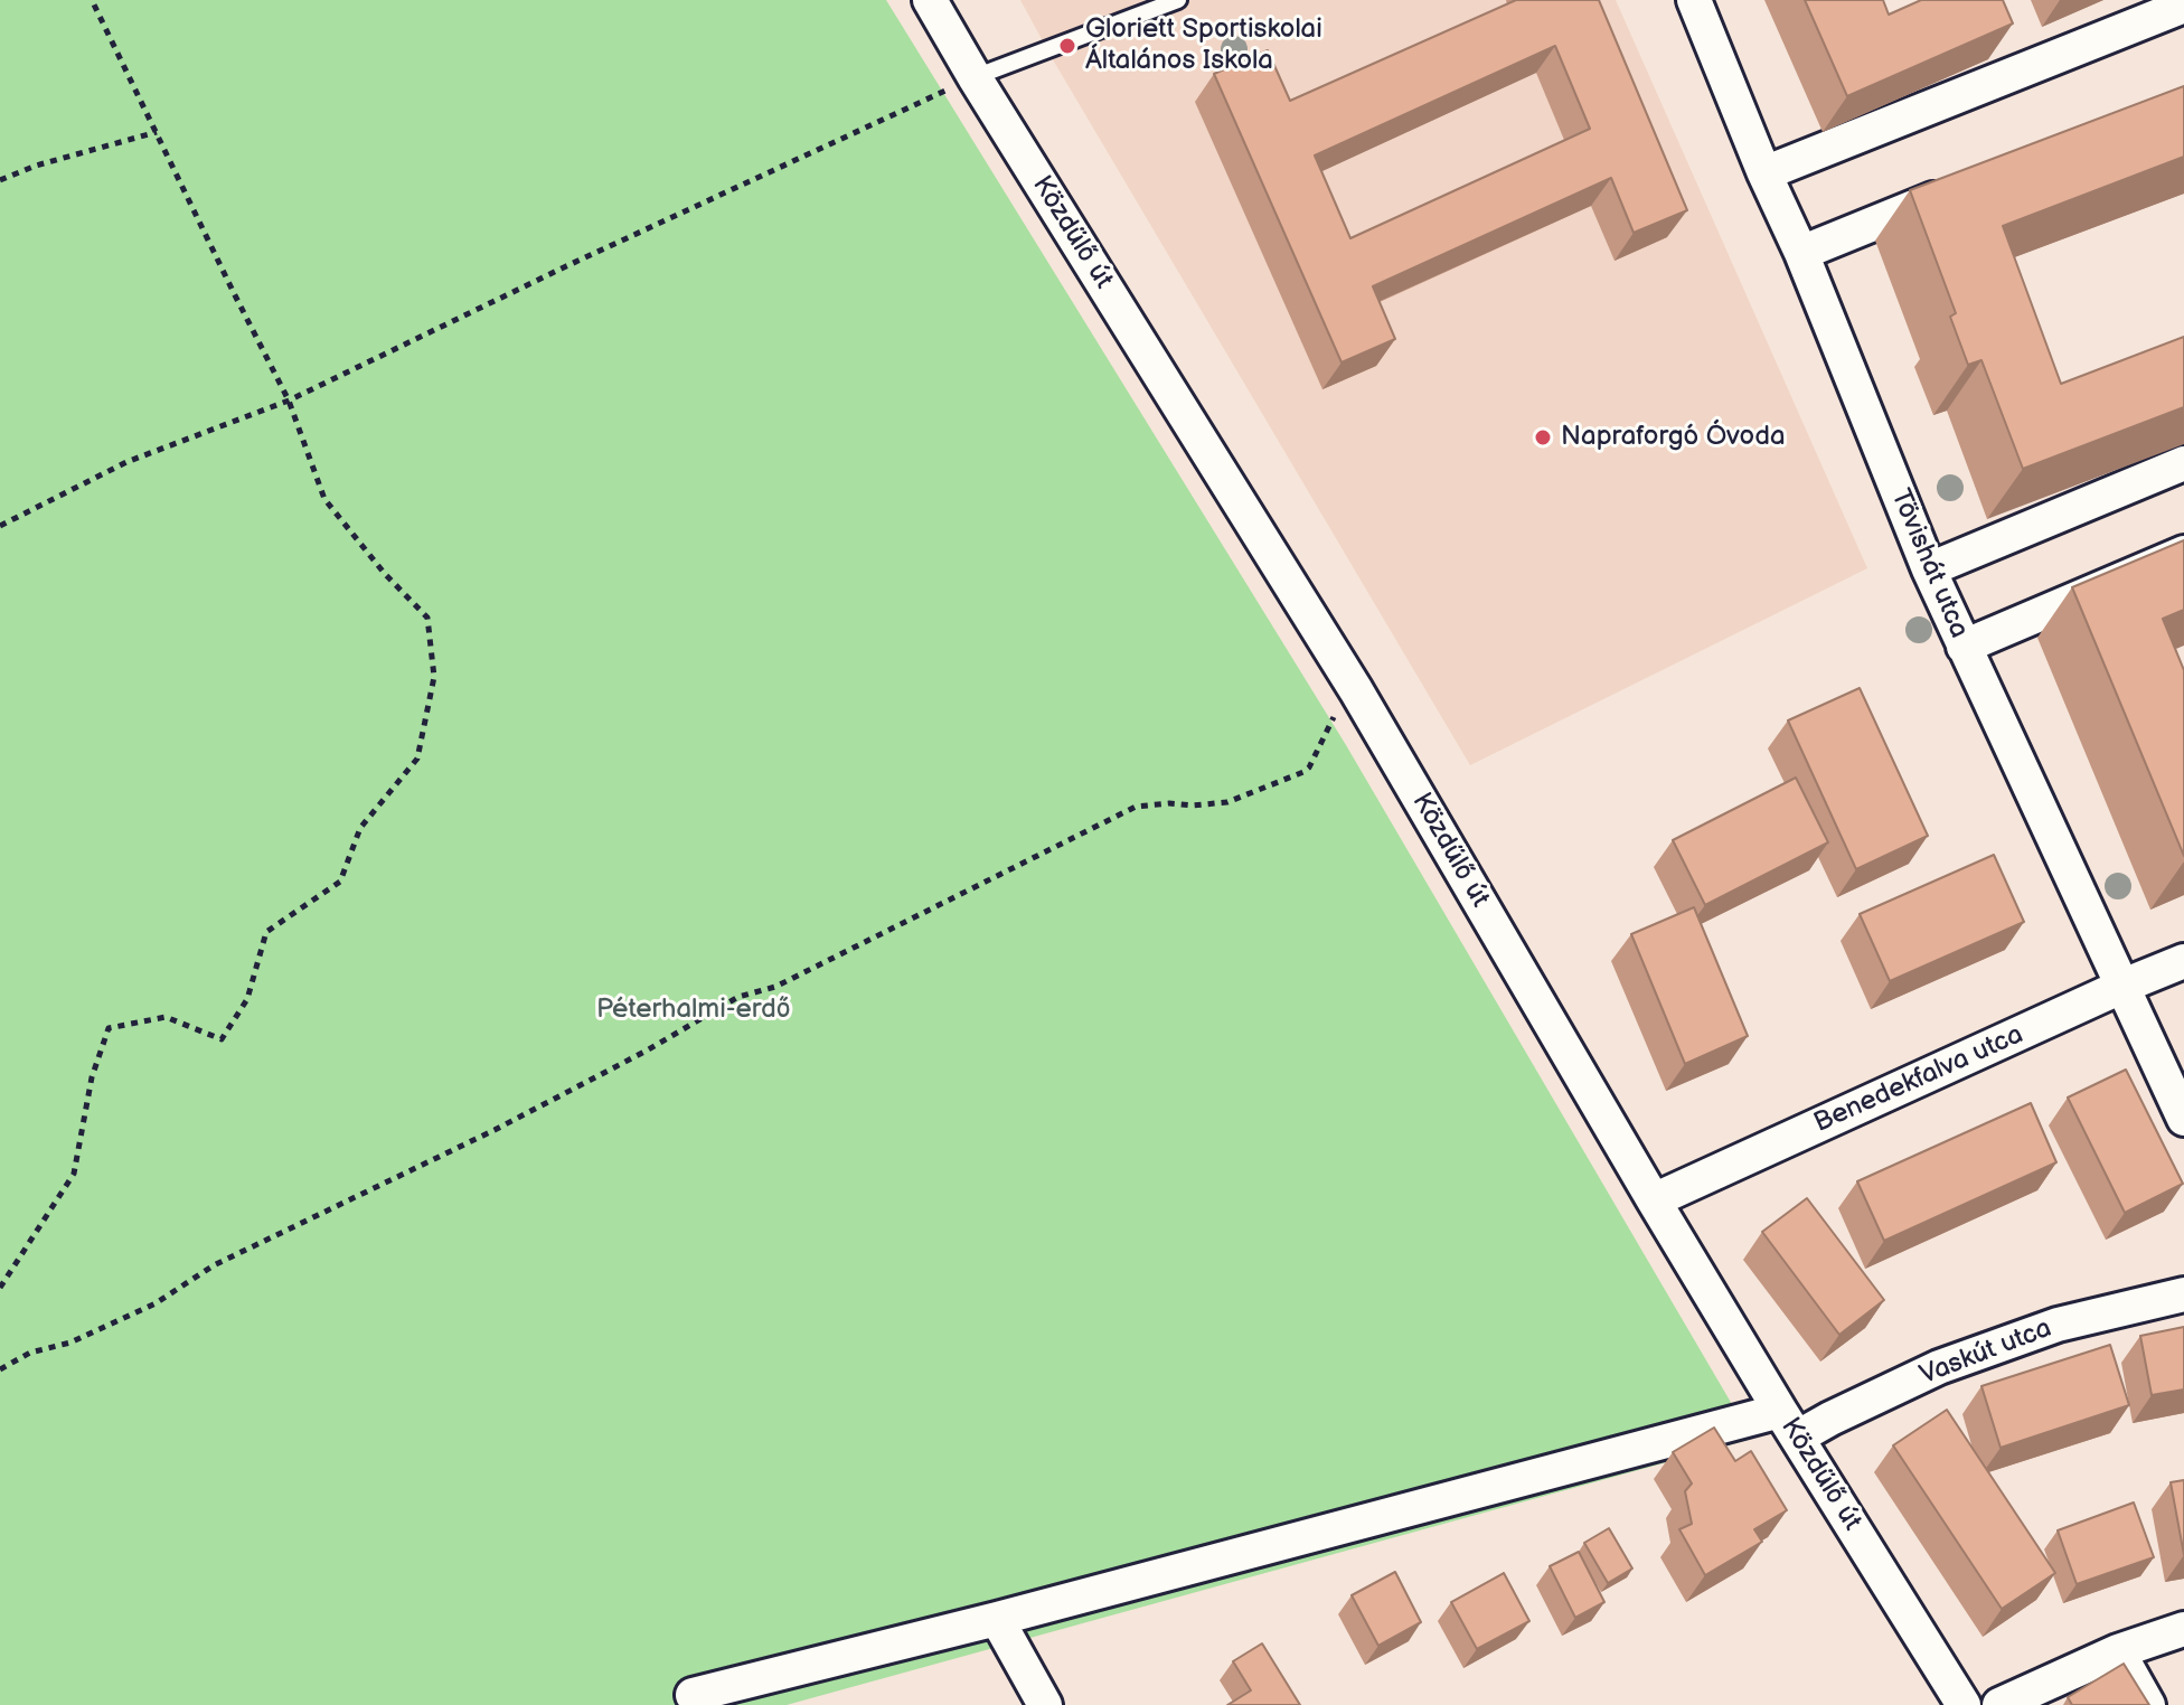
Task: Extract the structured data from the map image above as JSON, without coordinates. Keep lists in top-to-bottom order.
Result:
{
  "streets": {
    "street": [
      "Közdűlő út",
      "Tövishát utca",
      "Benedekfalva utca",
      "Vaskút utca"
    ]
  },
  "crossings": [
    ["Közdűlő út", "Benedekfalva utca"],
    ["Közdűlő út", "Vaskút utca"],
    ["Tövishát utca", "Benedekfalva utca"]
  ],
  "parks": ["Péterhalmi-erdő"],
  "places": ["Gloriett Sportiskolai Általános Iskola", "Napraforgó Óvoda"]
}
